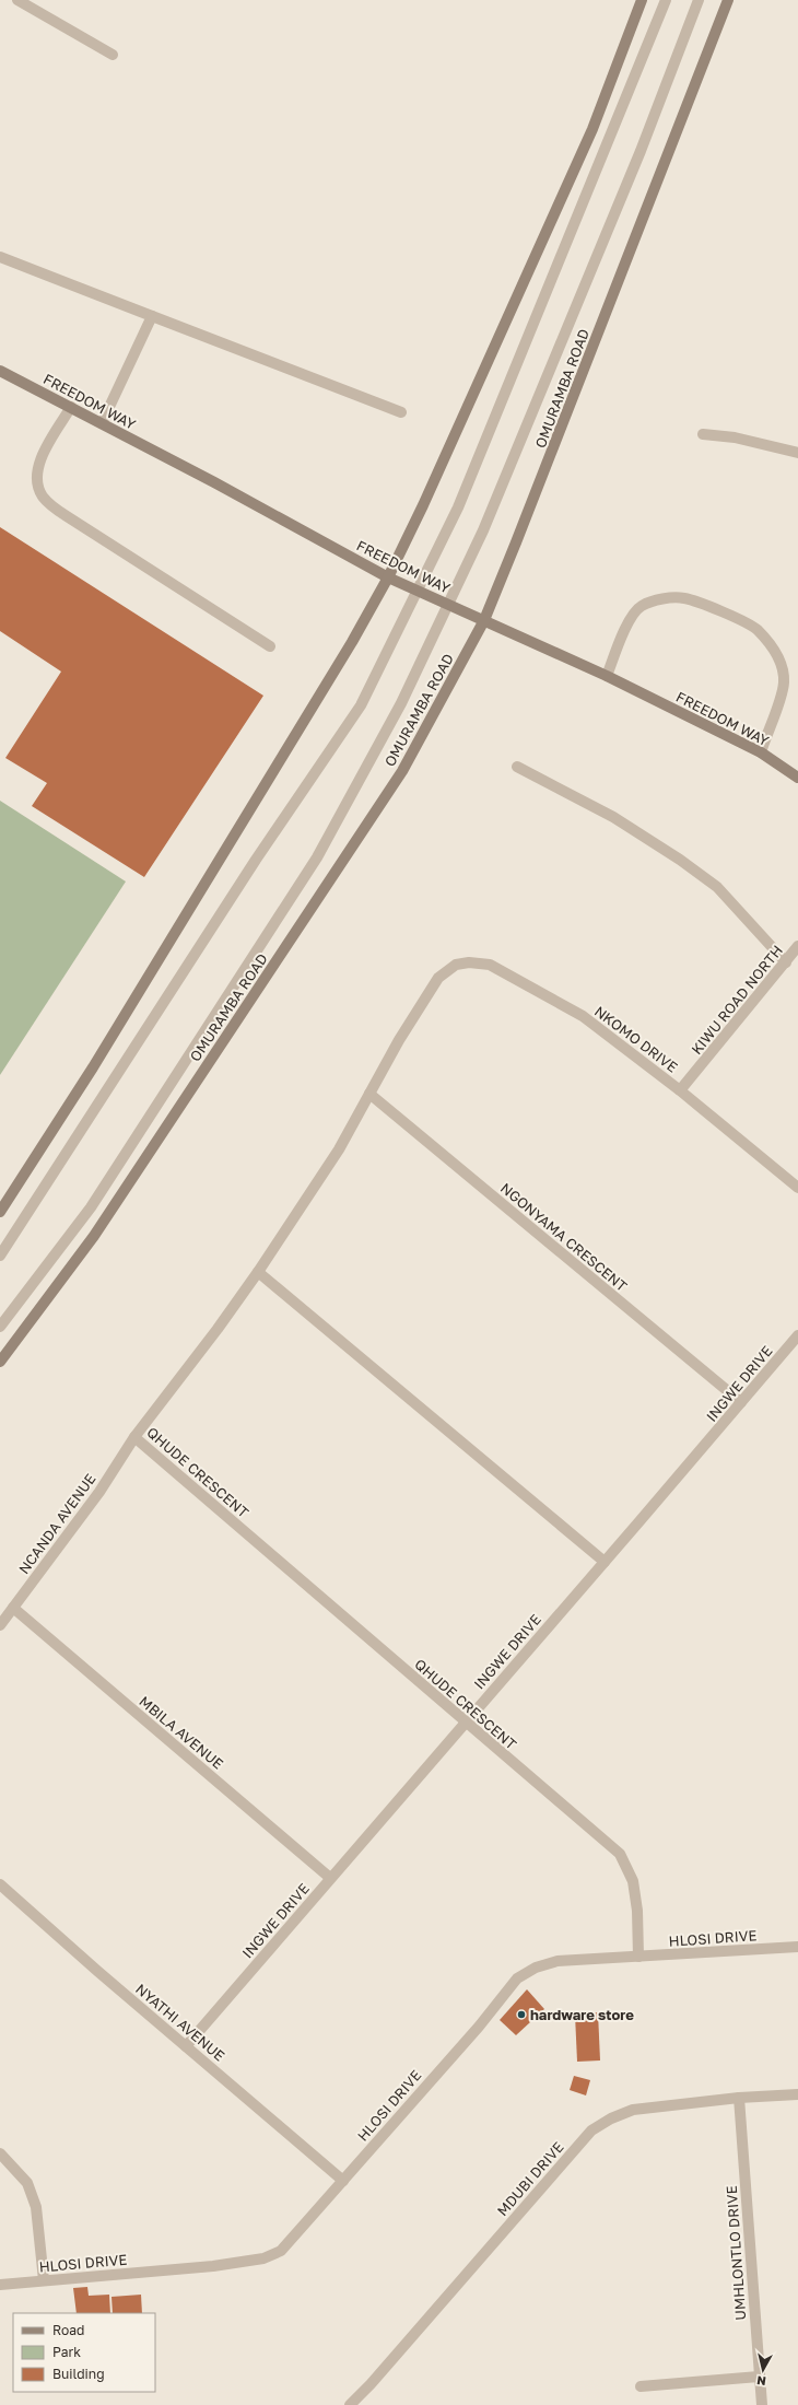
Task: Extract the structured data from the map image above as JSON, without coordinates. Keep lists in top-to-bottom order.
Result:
{
  "streets": {
    "main road": ["OMURAMBA ROAD", "FREEDOM WAY"],
    "street": [
      "KIWU ROAD NORTH",
      "NKOMO DRIVE",
      "NGONYAMA CRESCENT",
      "INGWE DRIVE",
      "QHUDE CRESCENT",
      "NCANDA AVENUE",
      "MBILA AVENUE",
      "HLOSI DRIVE",
      "NYATHI AVENUE",
      "MDUBI DRIVE",
      "UMHLONTLO DRIVE"
    ]
  },
  "crossings": [
    ["OMURAMBA ROAD", "FREEDOM WAY"],
    ["KIWU ROAD NORTH", "NKOMO DRIVE"],
    ["NKOMO DRIVE", "NGONYAMA CRESCENT"],
    ["NGONYAMA CRESCENT", "INGWE DRIVE"],
    ["INGWE DRIVE", "QHUDE CRESCENT"],
    ["INGWE DRIVE", "MBILA AVENUE"],
    ["INGWE DRIVE", "NYATHI AVENUE"],
    ["QHUDE CRESCENT", "NCANDA AVENUE"],
    ["QHUDE CRESCENT", "HLOSI DRIVE"],
    ["NCANDA AVENUE", "MBILA AVENUE"],
    ["HLOSI DRIVE", "NYATHI AVENUE"],
    ["MDUBI DRIVE", "UMHLONTLO DRIVE"]
  ],
  "places": ["hardware store"],
  "legend": ["Road", "Park", "Building"],
  "north": "bottom"
}
